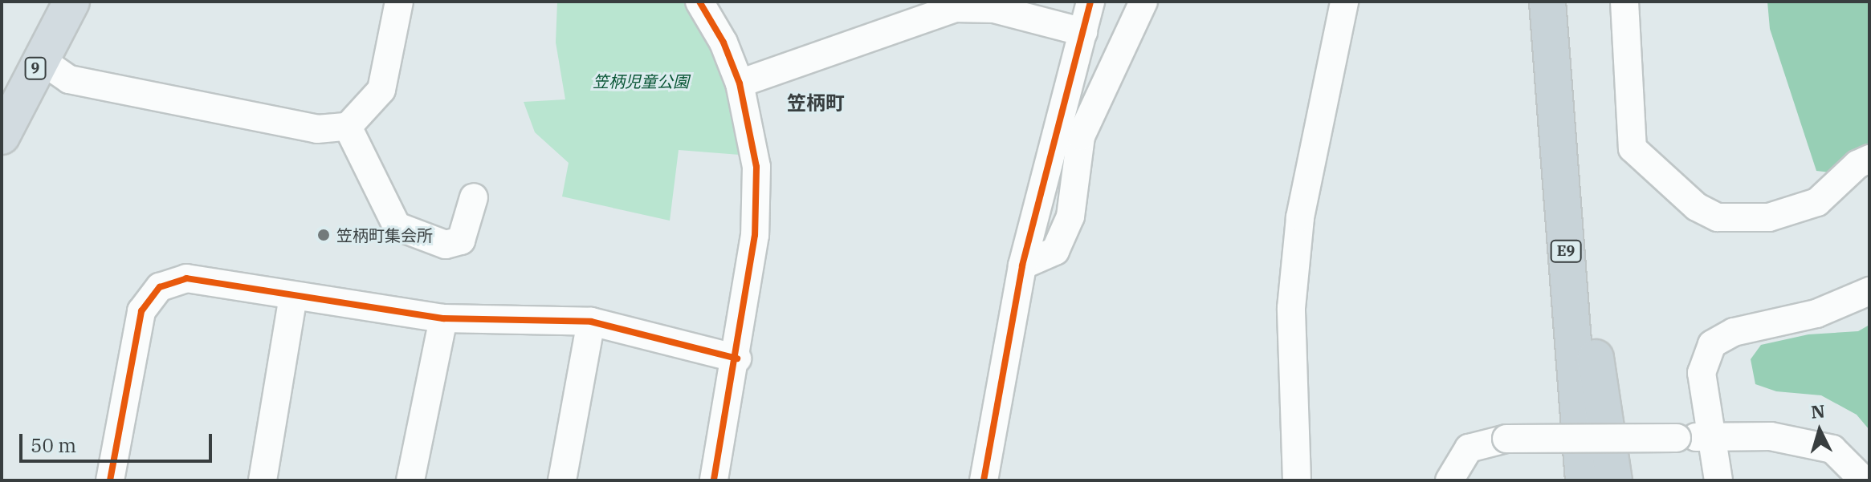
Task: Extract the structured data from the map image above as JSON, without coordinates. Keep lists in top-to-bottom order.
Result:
{
  "streets": {
    "highway": ["9", "E9"]
  },
  "districts": ["笠柄町"],
  "parks": ["笠柄児童公園"],
  "places": ["笠柄町集会所"],
  "scale_bar": "50 m",
  "north": "top"
}
